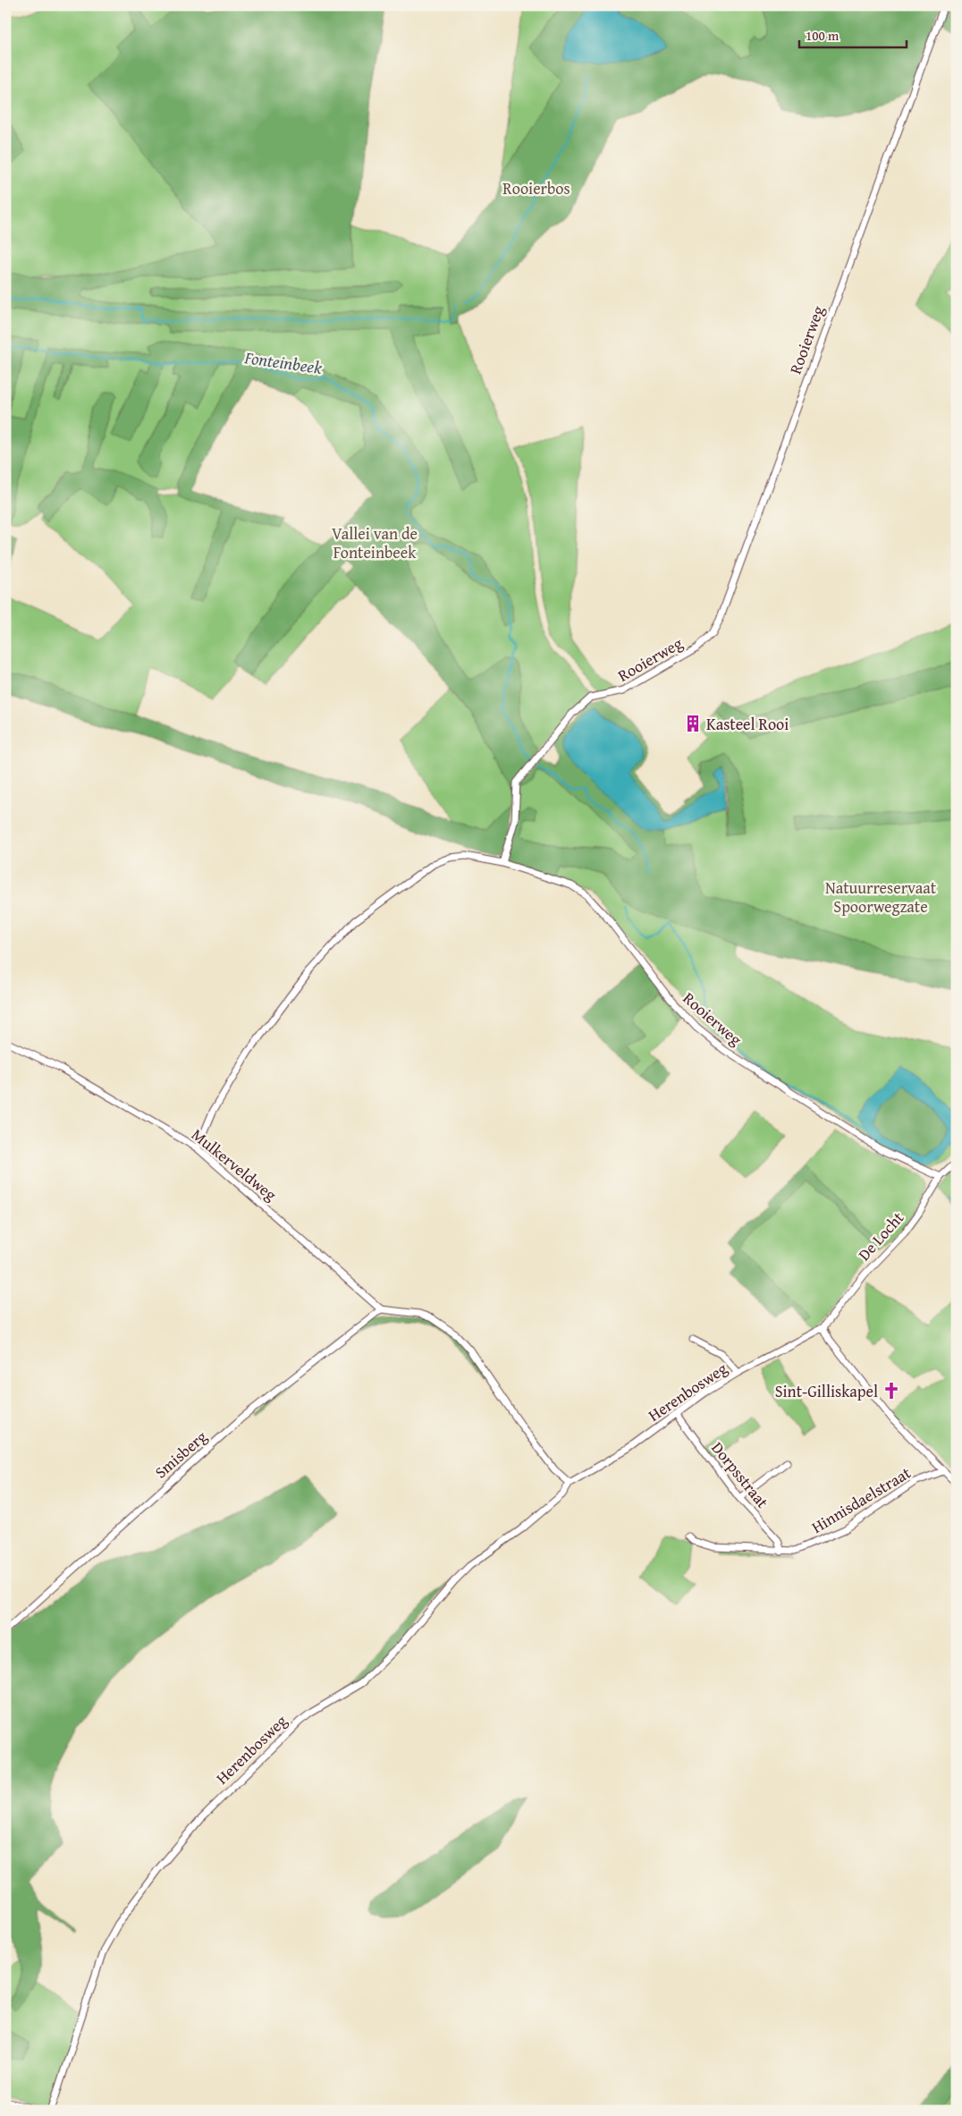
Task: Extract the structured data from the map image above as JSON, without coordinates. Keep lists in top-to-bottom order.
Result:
{
  "streets": {
    "street": [
      "Rooierweg",
      "Mulkerveldweg",
      "De Locht",
      "Herenbosweg",
      "Smisberg",
      "Dorpsstraat",
      "Hinnisdaelstraat"
    ]
  },
  "crossings": [
    ["Rooierweg", "De Locht"],
    ["Mulkerveldweg", "Smisberg"],
    ["De Locht", "Herenbosweg"],
    ["Herenbosweg", "Dorpsstraat"],
    ["Dorpsstraat", "Hinnisdaelstraat"]
  ],
  "water": ["Fonteinbeek"],
  "parks": ["Rooierbos", "Vallei van de Fonteinbeek", "Natuurreservaat Spoorwegzate"],
  "places": {
    "building": ["Kasteel Rooi"],
    "church": ["Sint-Gilliskapel"]
  },
  "scale_bar": "100 m"
}
